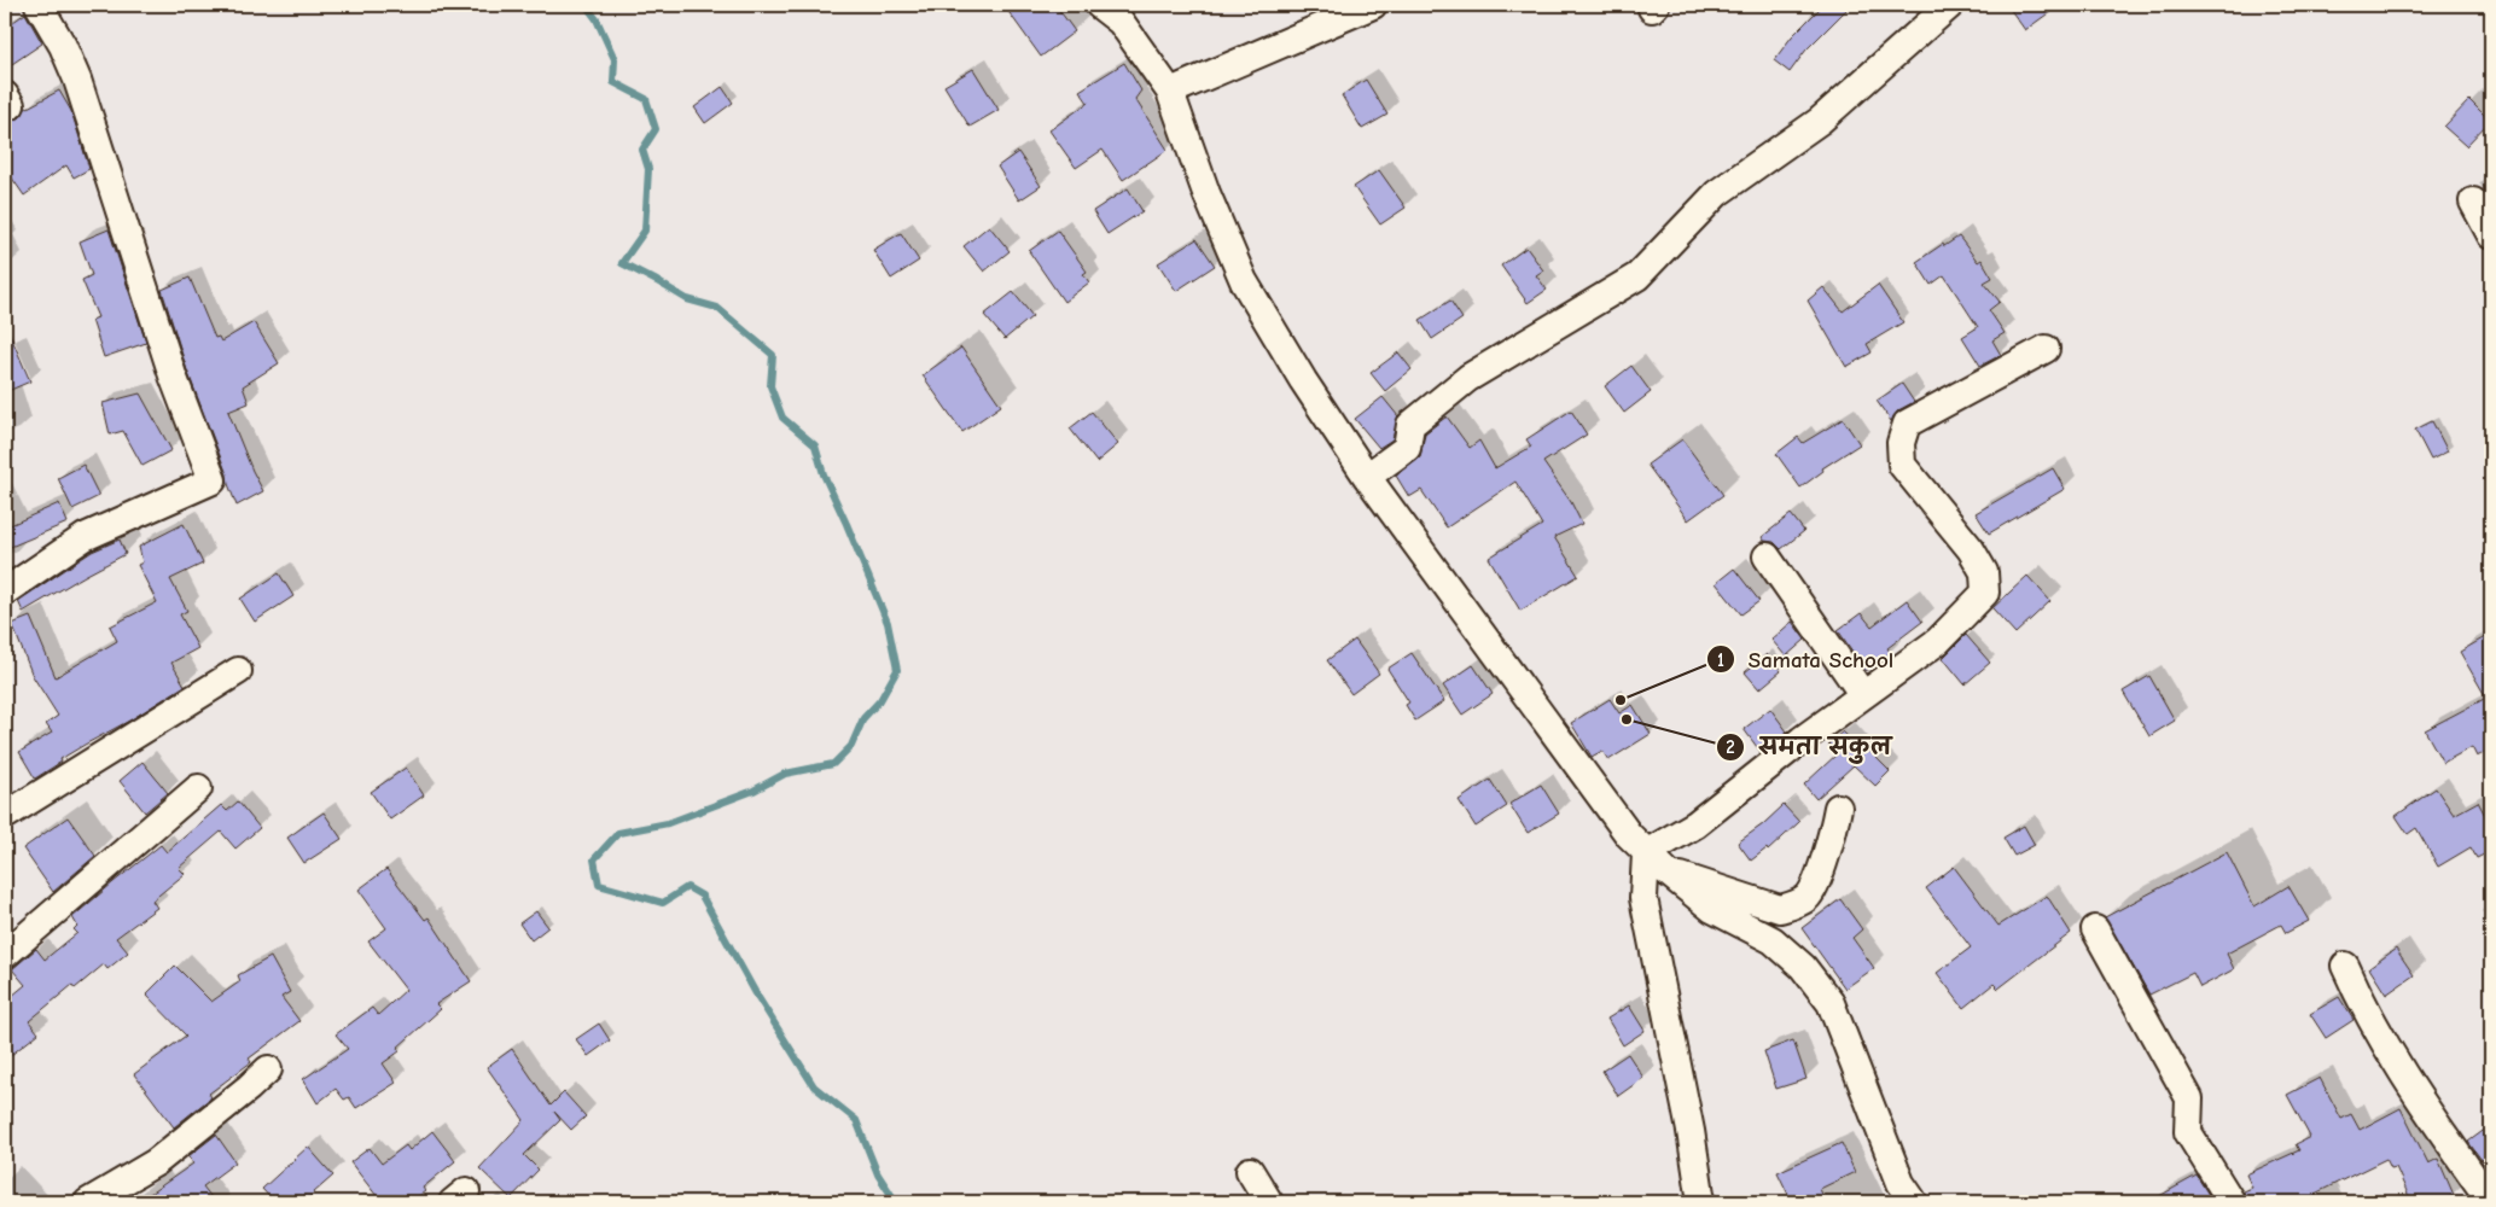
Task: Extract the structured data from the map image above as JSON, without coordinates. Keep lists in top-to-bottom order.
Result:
{
  "places": ["Samata School", "समता सकुल"]
}
